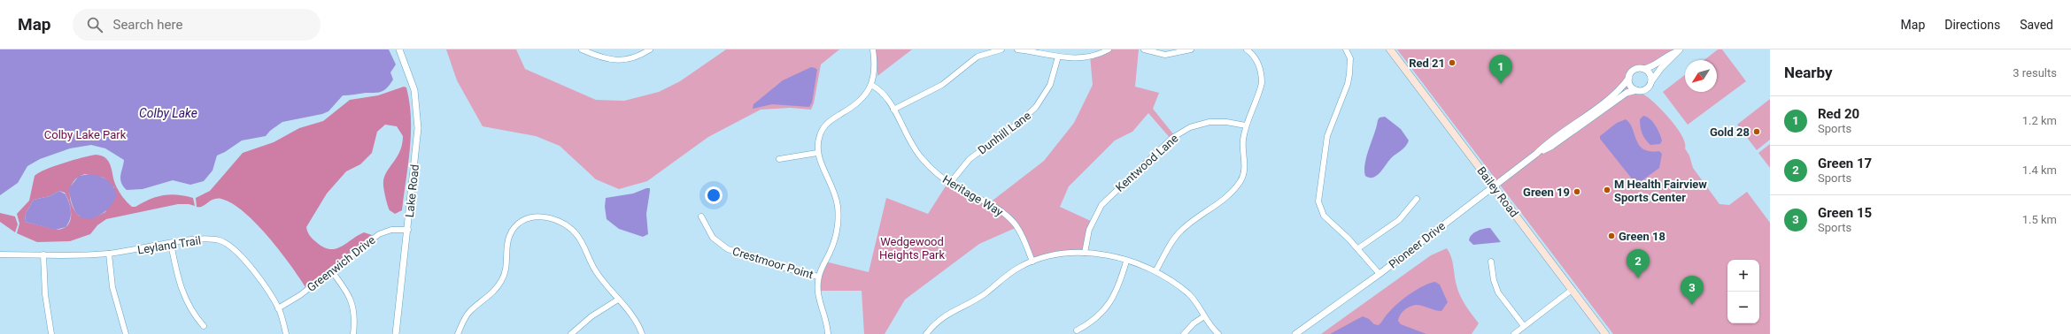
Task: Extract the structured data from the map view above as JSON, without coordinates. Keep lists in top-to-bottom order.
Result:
{
  "streets": {
    "main road": ["Bailey Road"],
    "street": [
      "Dunhill Lane",
      "Kentwood Lane",
      "Lake Road",
      "Heritage Way",
      "Leyland Trail",
      "Pioneer Drive",
      "Crestmoor Point",
      "Greenwich Drive"
    ]
  },
  "crossings": [
    ["Dunhill Lane", "Heritage Way"],
    ["Lake Road", "Greenwich Drive"],
    ["Bailey Road", "Pioneer Drive"],
    ["Leyland Trail", "Greenwich Drive"]
  ],
  "water": ["Colby Lake"],
  "parks": ["Colby Lake Park", "Wedgewood Heights Park"],
  "places": [
    "Red 21",
    "Gold 28",
    "M Health Fairview Sports Center",
    "Green 19",
    "Green 18"
  ],
  "north": "bottom left",
  "page": {
    "header": "Map",
    "search": "Search here",
    "nav": ["Map", "Directions", "Saved"],
    "heading": ["Nearby", "3 results"],
    "pins": ["1", "2", "3"],
    "list": [
      {
        "mark": "1",
        "name": "Red 20",
        "note": "Sports",
        "value": "1.2 km"
      },
      {
        "mark": "2",
        "name": "Green 17",
        "note": "Sports",
        "value": "1.4 km"
      },
      {
        "mark": "3",
        "name": "Green 15",
        "note": "Sports",
        "value": "1.5 km"
      }
    ],
    "map_buttons": ["+", "−"]
  }
}
